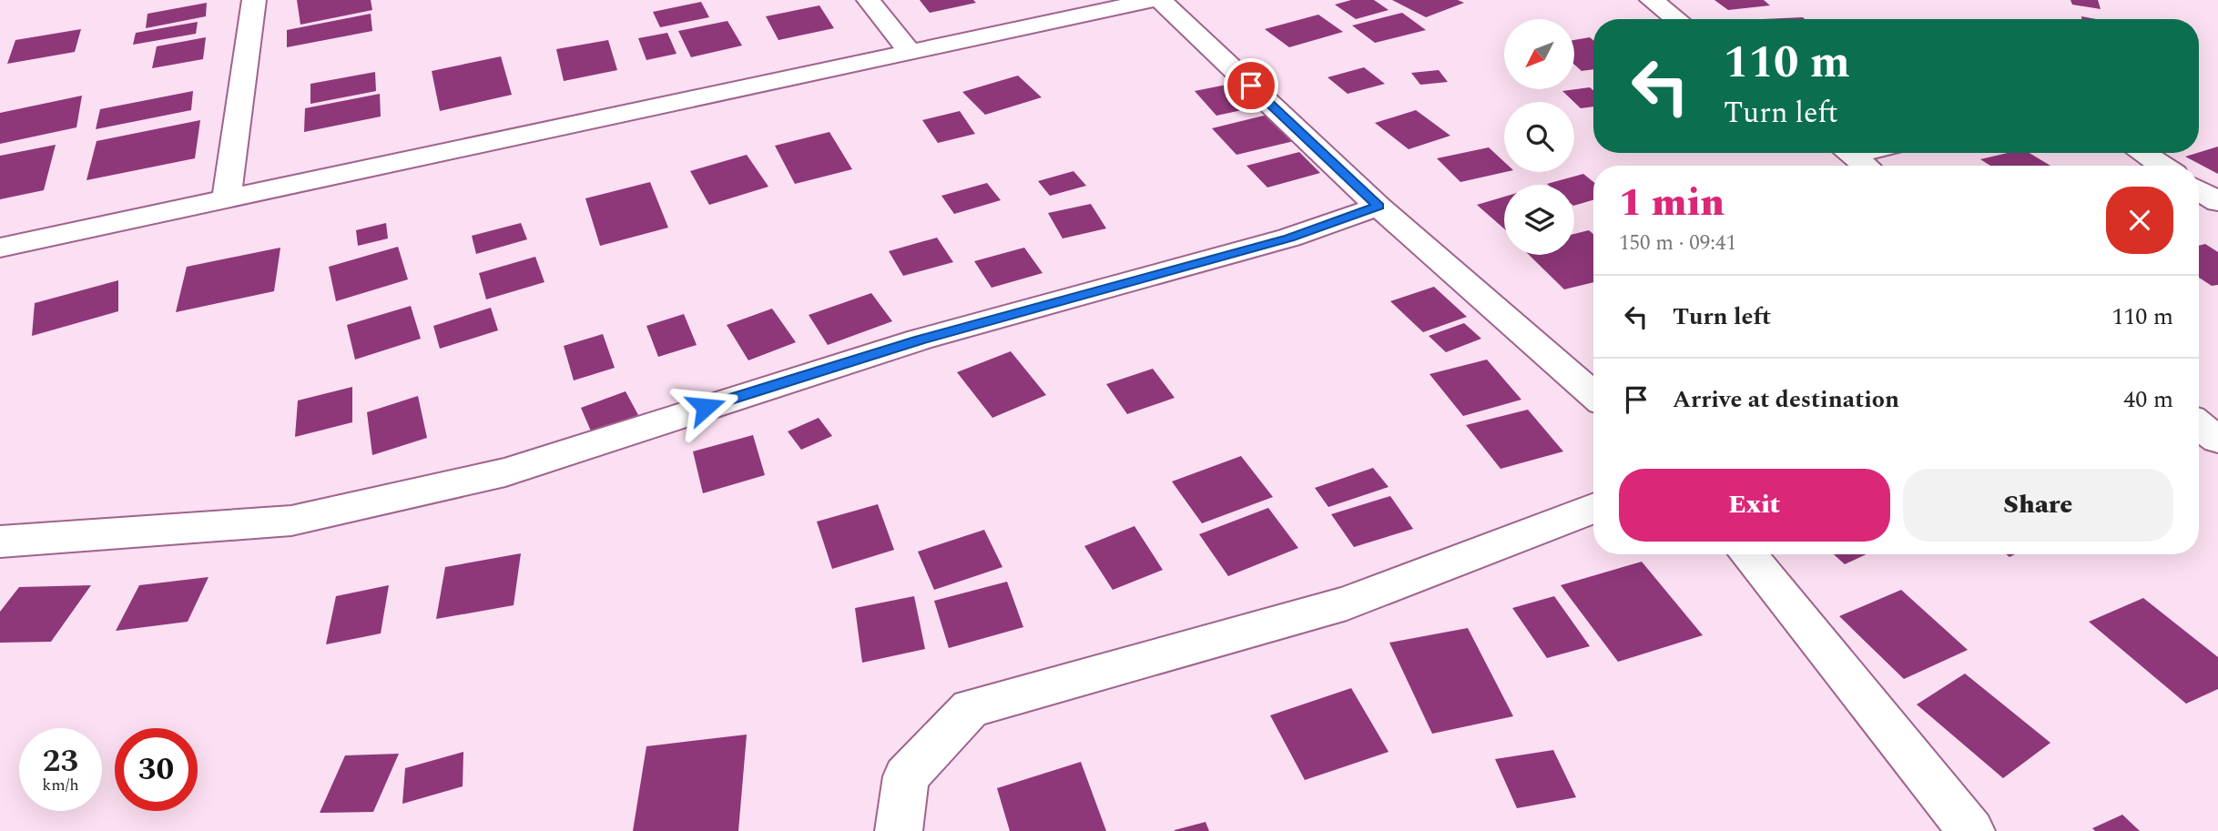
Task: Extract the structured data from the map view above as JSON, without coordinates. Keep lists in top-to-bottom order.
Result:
{
  "north": "bottom left",
  "page": {
    "turn": ["110 m", "Turn left"],
    "heading": ["1 min", "150 m · 09:41"],
    "list": [
      {
        "name": "Turn left",
        "value": "110 m"
      },
      {
        "name": "Arrive at destination",
        "value": "40 m"
      }
    ],
    "buttons": ["Exit", "Share"],
    "speed": "23 km/h",
    "limit": "30"
  }
}
